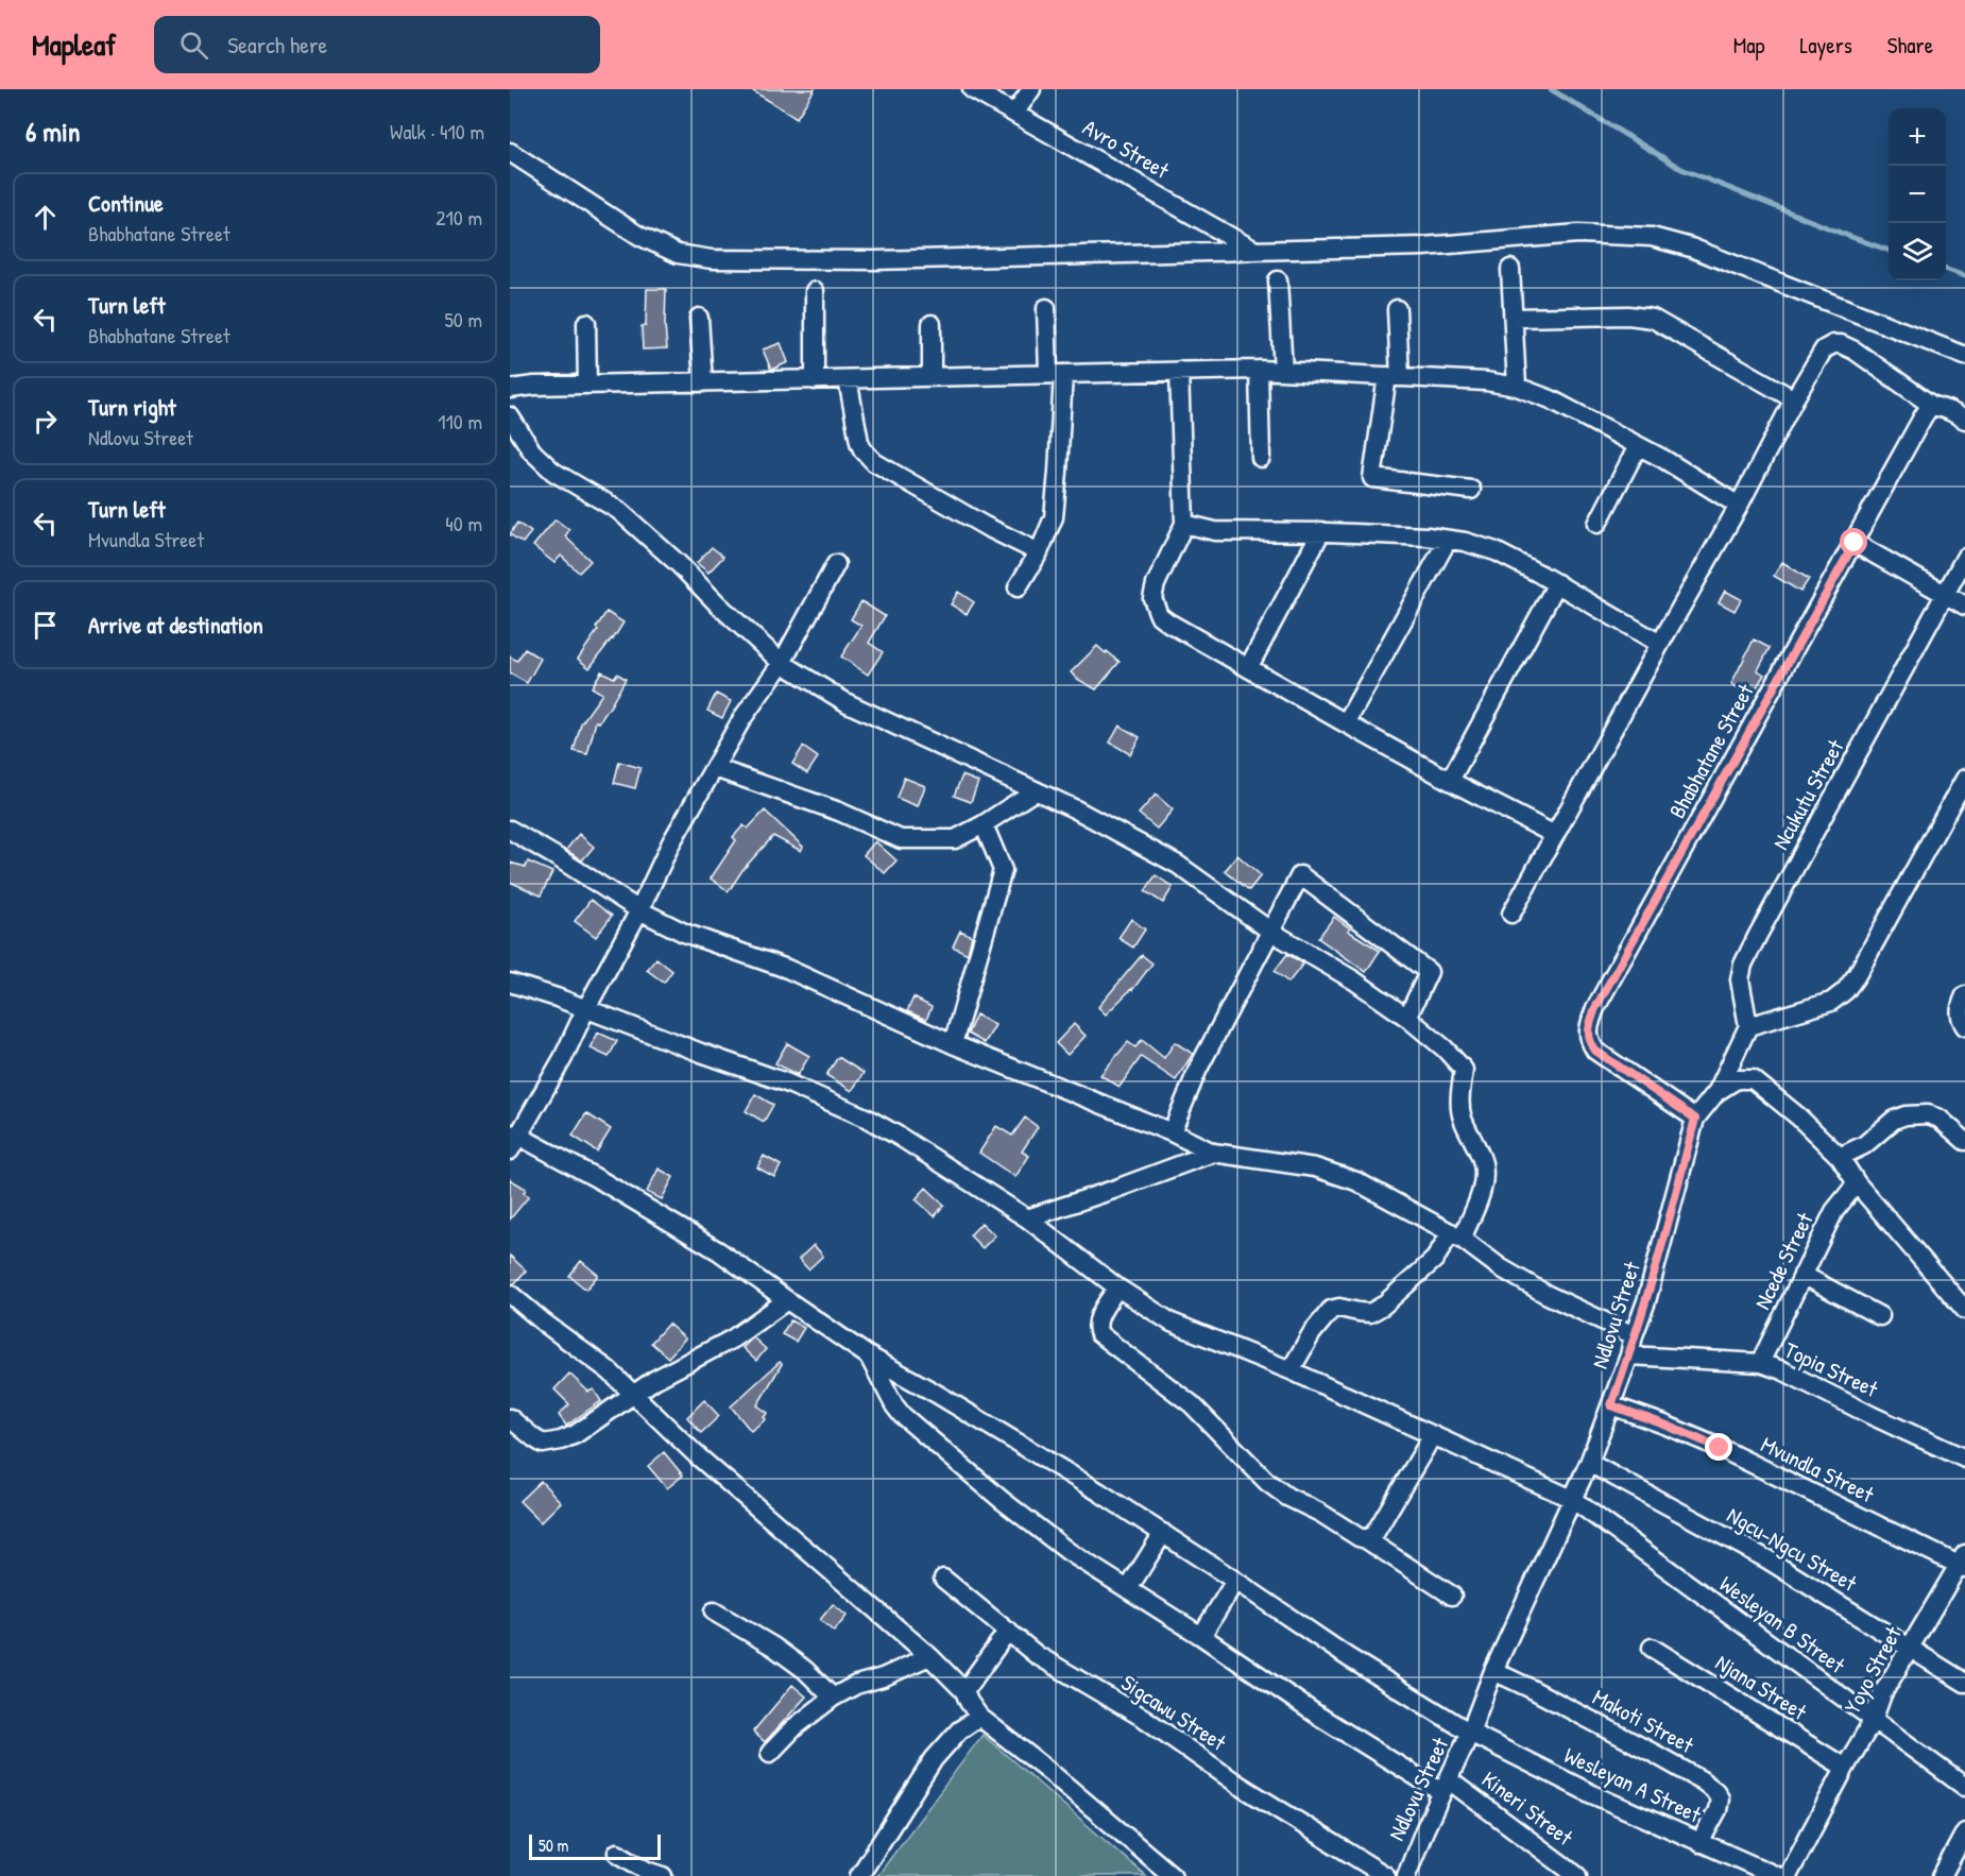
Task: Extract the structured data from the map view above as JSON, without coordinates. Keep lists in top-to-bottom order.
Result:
{
  "streets": {
    "street": [
      "Avro Street",
      "Bhabhatane Street",
      "Ncukutu Street",
      "Ncede Street",
      "Ndlovu Street",
      "Topia Street",
      "Mvundla Street",
      "Ngcu-Ngcu Street",
      "Wesleyan B Street",
      "Yoyo Street",
      "Njana Street",
      "Sigcawu Street",
      "Makoti Street",
      "Wesleyan A Street",
      "Kineri Street"
    ]
  },
  "crossings": [
    ["Bhabhatane Street", "Ndlovu Street"],
    ["Ncede Street", "Ndlovu Street"],
    ["Ncede Street", "Topia Street"],
    ["Ndlovu Street", "Topia Street"],
    ["Ndlovu Street", "Mvundla Street"],
    ["Ndlovu Street", "Ngcu-Ngcu Street"],
    ["Ndlovu Street", "Wesleyan B Street"],
    ["Ndlovu Street", "Makoti Street"],
    ["Ndlovu Street", "Wesleyan A Street"],
    ["Ndlovu Street", "Kineri Street"],
    ["Mvundla Street", "Yoyo Street"],
    ["Ngcu-Ngcu Street", "Yoyo Street"],
    ["Wesleyan B Street", "Yoyo Street"],
    ["Yoyo Street", "Njana Street"],
    ["Makoti Street", "Wesleyan A Street"],
    ["Wesleyan A Street", "Kineri Street"]
  ],
  "scale_bar": "50 m",
  "page": {
    "header": "Mapleaf",
    "search": "Search here",
    "nav": ["Map", "Layers", "Share"],
    "heading": ["6 min", "Walk · 410 m"],
    "map_buttons": ["+", "−"],
    "list": [
      ["Continue", "Bhabhatane Street", "210 m"],
      ["Turn left", "Bhabhatane Street", "50 m"],
      ["Turn right", "Ndlovu Street", "110 m"],
      ["Turn left", "Mvundla Street", "40 m"],
      "Arrive at destination"
    ],
    "scale": "50 m"
  }
}
